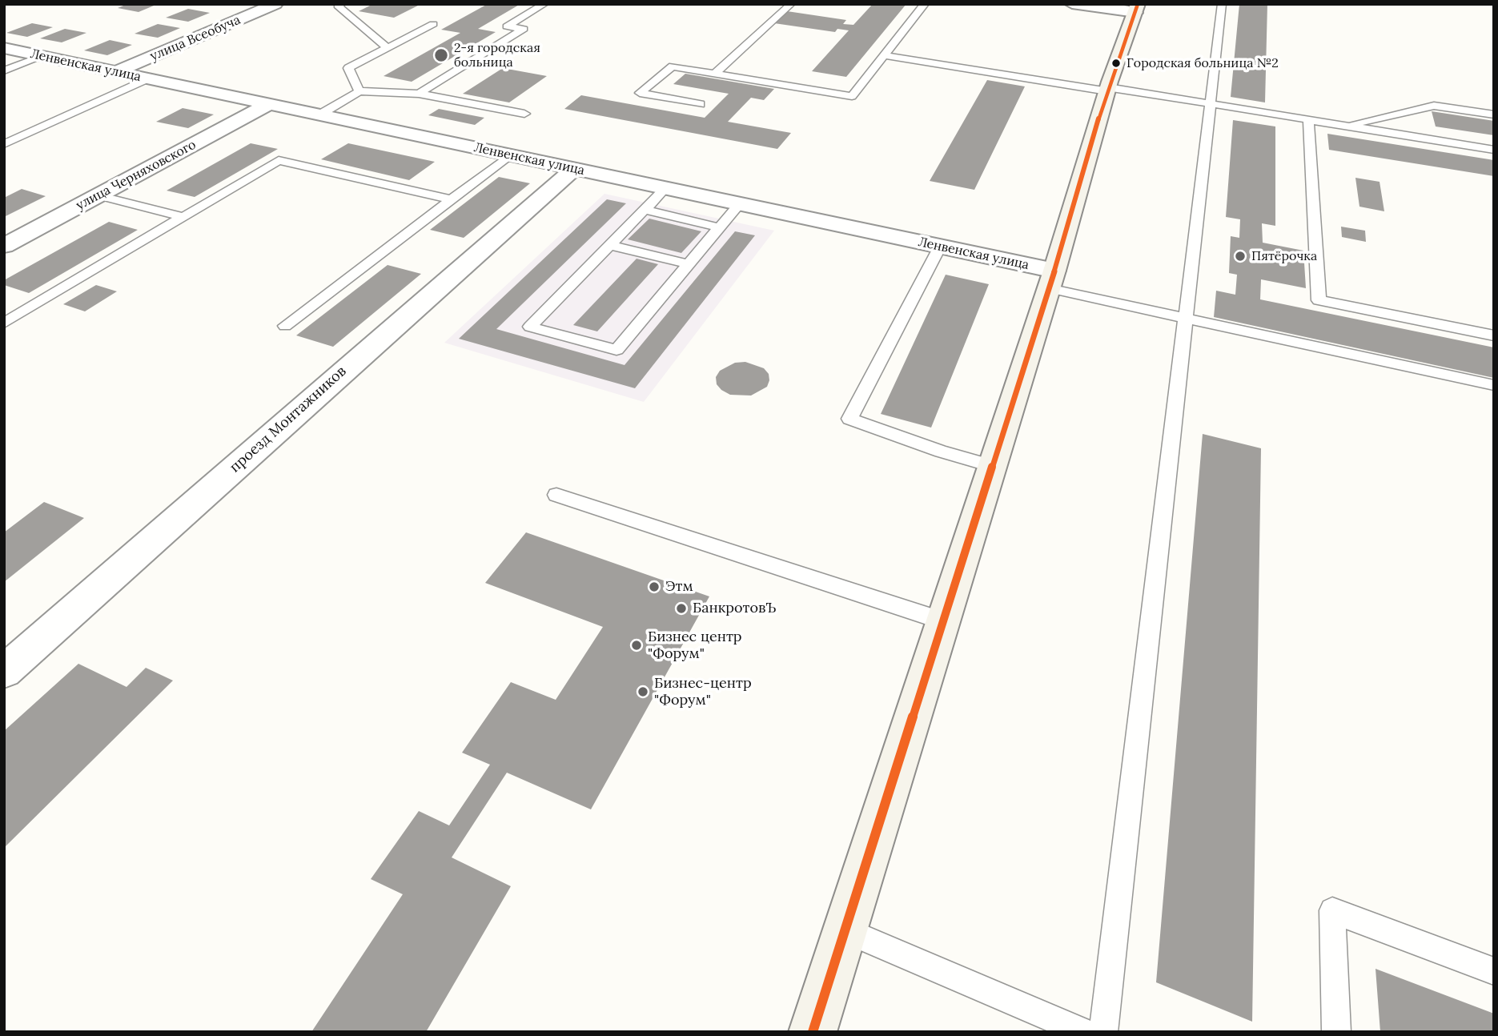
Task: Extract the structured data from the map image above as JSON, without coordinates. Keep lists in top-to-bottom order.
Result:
{
  "streets": {
    "street": [
      "улица Всеобуча",
      "Ленвенская улица",
      "улица Черняховского",
      "проезд Монтажников"
    ]
  },
  "crossings": [
    ["улица Всеобуча", "Ленвенская улица"],
    ["Ленвенская улица", "улица Черняховского"],
    ["Ленвенская улица", "проезд Монтажников"]
  ],
  "places": [
    "2-я городская больница",
    "Городская больница №2",
    "Пятёрочка",
    "Этм",
    "БанкротовЪ",
    "Бизнес центр \"Форум\"",
    "Бизнес-центр \"Форум\""
  ]
}
